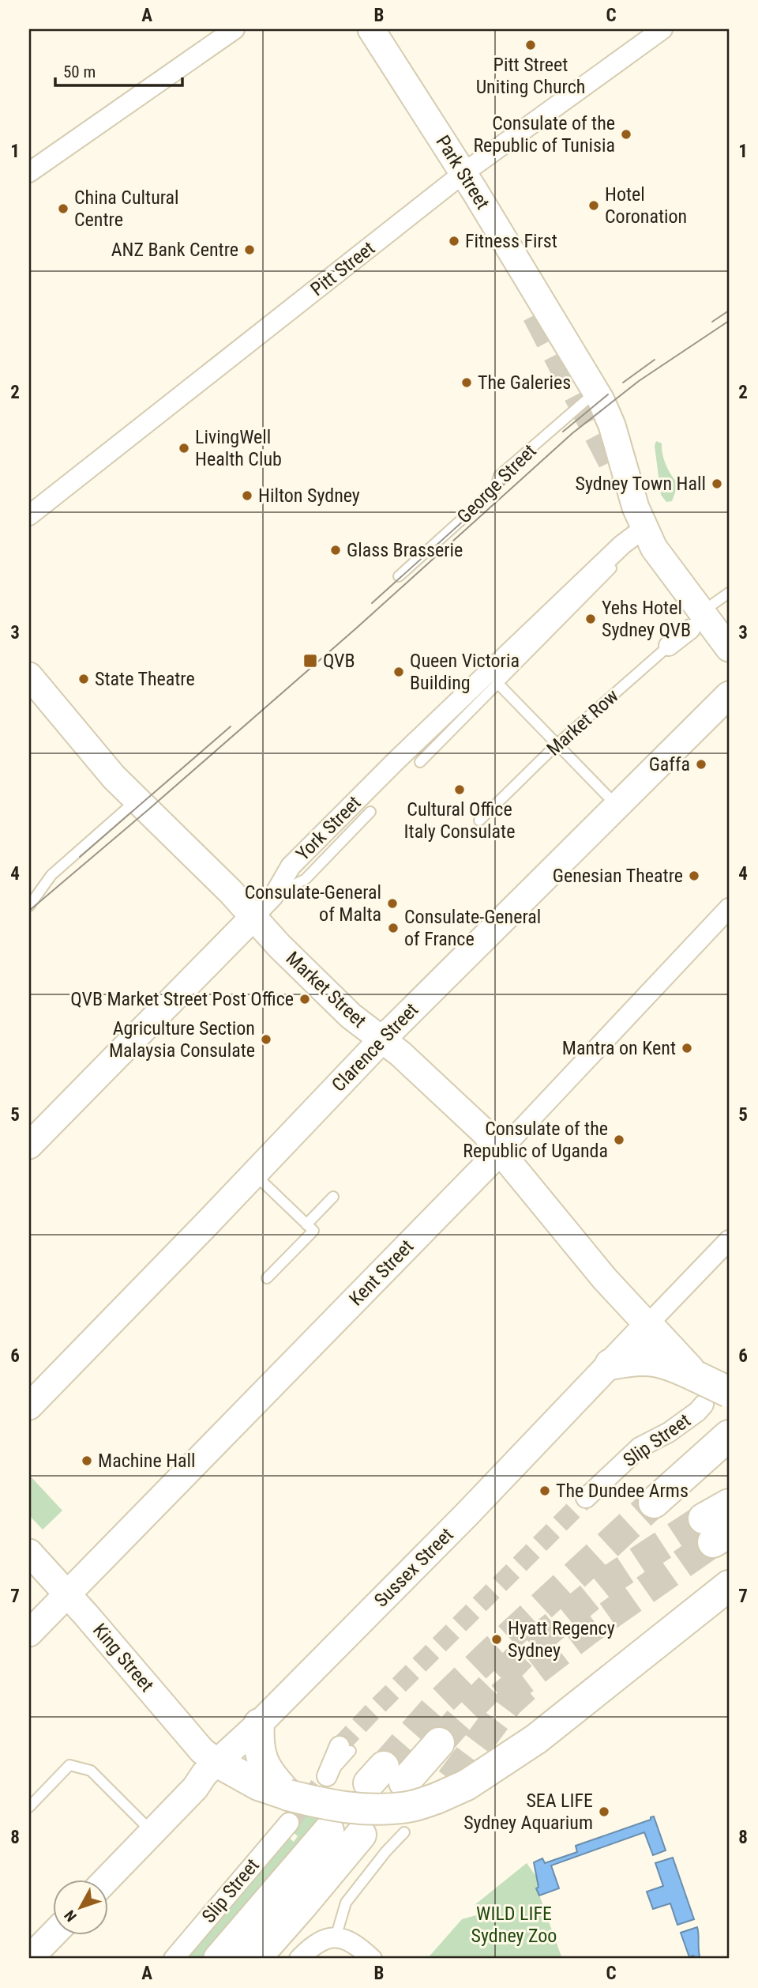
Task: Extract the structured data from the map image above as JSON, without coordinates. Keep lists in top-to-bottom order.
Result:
{
  "streets": {
    "street": [
      "Park Street",
      "Pitt Street",
      "Market Row",
      "York Street",
      "Market Street",
      "Clarence Street",
      "Kent Street",
      "Slip Street",
      "Sussex Street",
      "King Street"
    ],
    "lane": ["George Street"]
  },
  "crossings": [
    ["Park Street", "Pitt Street"],
    ["Park Street", "George Street"],
    ["Park Street", "Market Row"],
    ["Park Street", "York Street"],
    ["York Street", "Market Street"],
    ["Market Street", "Clarence Street"],
    ["Market Street", "Kent Street"],
    ["Market Street", "Sussex Street"],
    ["Kent Street", "King Street"],
    ["Sussex Street", "King Street"]
  ],
  "parks": ["WILD LIFE Sydney Zoo"],
  "places": {
    "other": [
      "Pitt Street Uniting Church",
      "Consulate of the Republic of Tunisia",
      "Hotel Coronation",
      "China Cultural Centre",
      "Fitness First",
      "ANZ Bank Centre",
      "The Galeries",
      "LivingWell Health Club",
      "Sydney Town Hall",
      "Hilton Sydney",
      "Glass Brasserie",
      "Yehs Hotel Sydney QVB",
      "Queen Victoria Building",
      "State Theatre",
      "Gaffa",
      "Cultural Office Italy Consulate",
      "Genesian Theatre",
      "Consulate-General of Malta",
      "Consulate-General of France",
      "QVB Market Street Post Office",
      "Agriculture Section Malaysia Consulate",
      "Mantra on Kent",
      "Consulate of the Republic of Uganda",
      "Machine Hall",
      "The Dundee Arms",
      "Hyatt Regency Sydney",
      "SEA LIFE Sydney Aquarium"
    ],
    "transit": ["QVB"]
  },
  "scale_bar": "50 m",
  "north": "bottom left",
  "grid": {
    "columns": ["A", "B", "C"],
    "rows": [
      "1",
      "2",
      "3",
      "4",
      "5",
      "6",
      "7",
      "8"
    ]
  }
}
